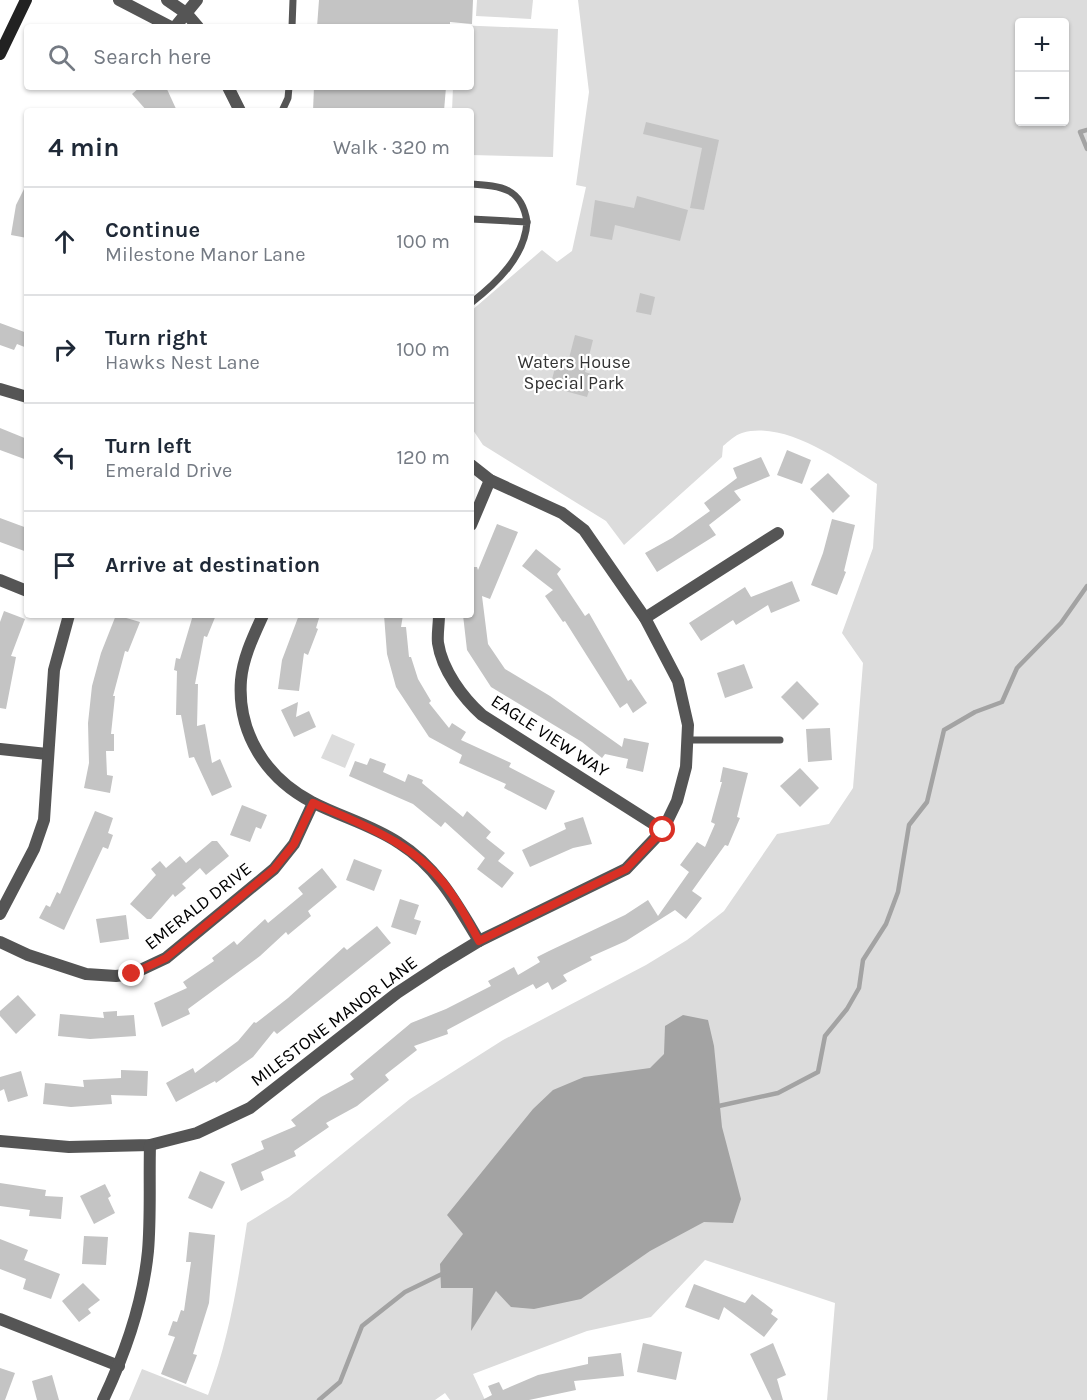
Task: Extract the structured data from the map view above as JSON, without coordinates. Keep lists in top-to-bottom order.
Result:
{
  "streets": {
    "street": ["EAGLE VIEW WAY", "EMERALD DRIVE", "MILESTONE MANOR LANE"]
  },
  "crossings": [
    ["EAGLE VIEW WAY", "MILESTONE MANOR LANE"]
  ],
  "parks": ["Waters House Special Park"],
  "page": {
    "map_buttons": ["+", "−"],
    "search": "Search here",
    "heading": ["4 min", "Walk · 320 m"],
    "list": [
      ["Continue", "Milestone Manor Lane", "100 m"],
      ["Turn right", "Hawks Nest Lane", "100 m"],
      ["Turn left", "Emerald Drive", "120 m"],
      "Arrive at destination"
    ]
  }
}
